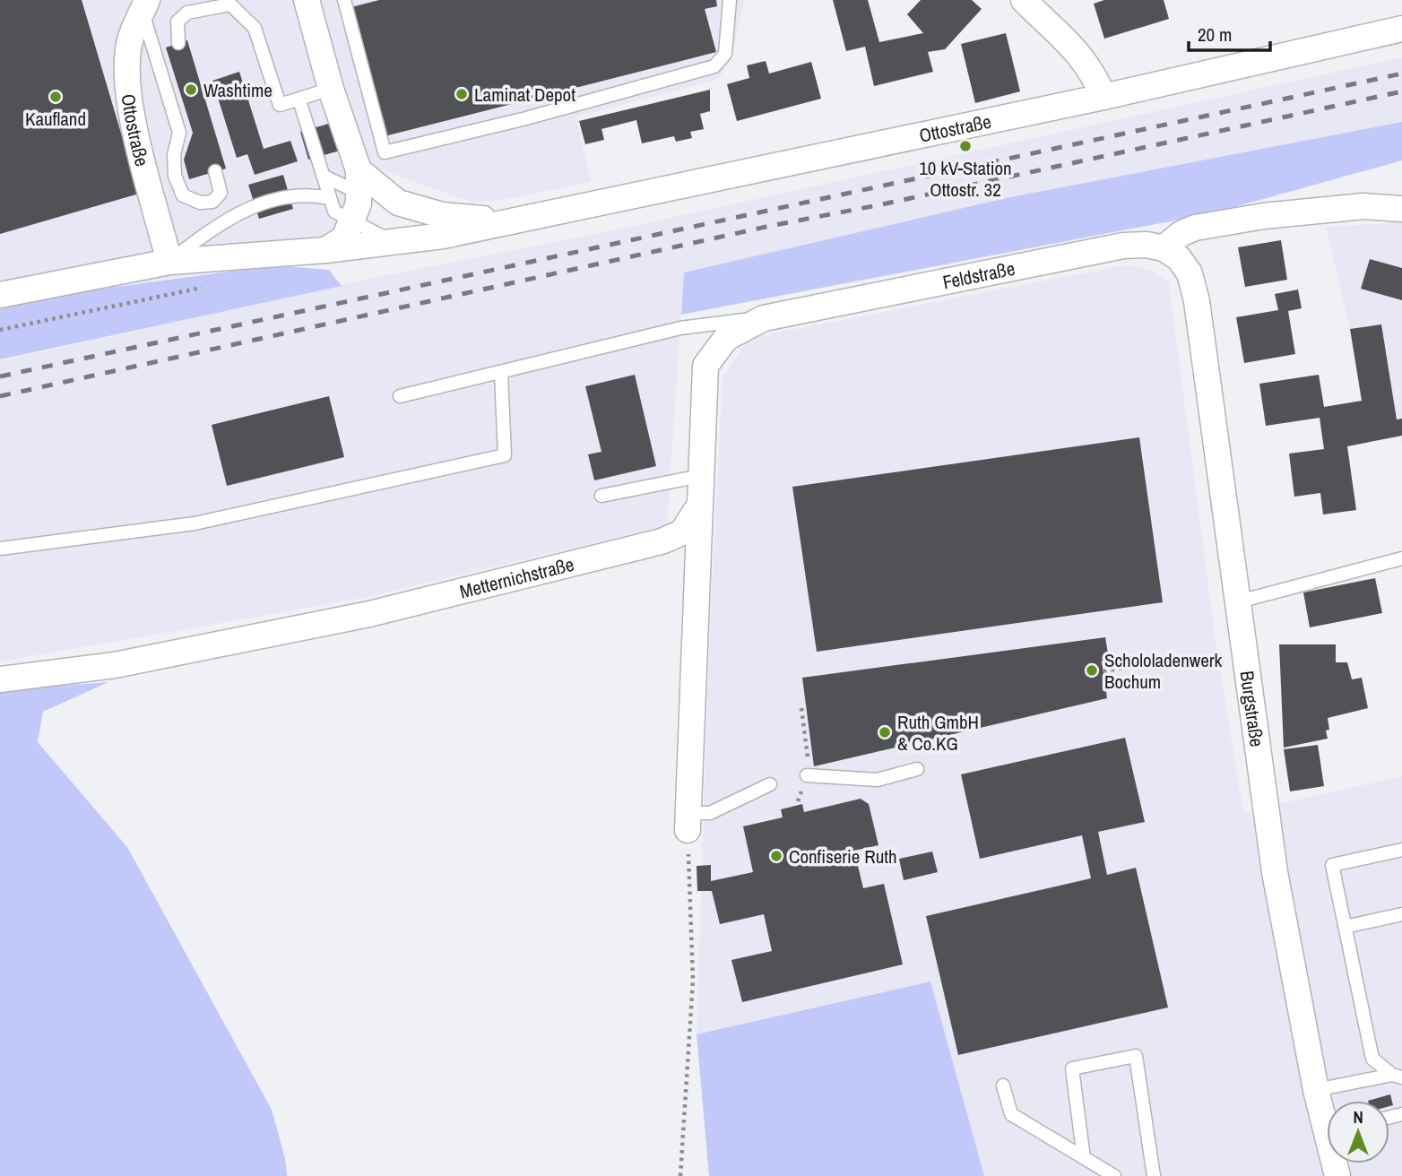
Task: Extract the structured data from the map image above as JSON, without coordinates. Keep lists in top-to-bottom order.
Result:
{
  "streets": {
    "street": [
      "Ottostraße",
      "Feldstraße",
      "Metternichstraße",
      "Burgstraße"
    ]
  },
  "crossings": [
    ["Feldstraße", "Metternichstraße"],
    ["Feldstraße", "Burgstraße"]
  ],
  "places": [
    "Washtime",
    "Laminat Depot",
    "Kaufland",
    "10 kV-Station Ottostr. 32",
    "Schololadenwerk Bochum",
    "Ruth GmbH & Co.KG",
    "Confiserie Ruth"
  ],
  "scale_bar": "20 m",
  "north": "top"
}
